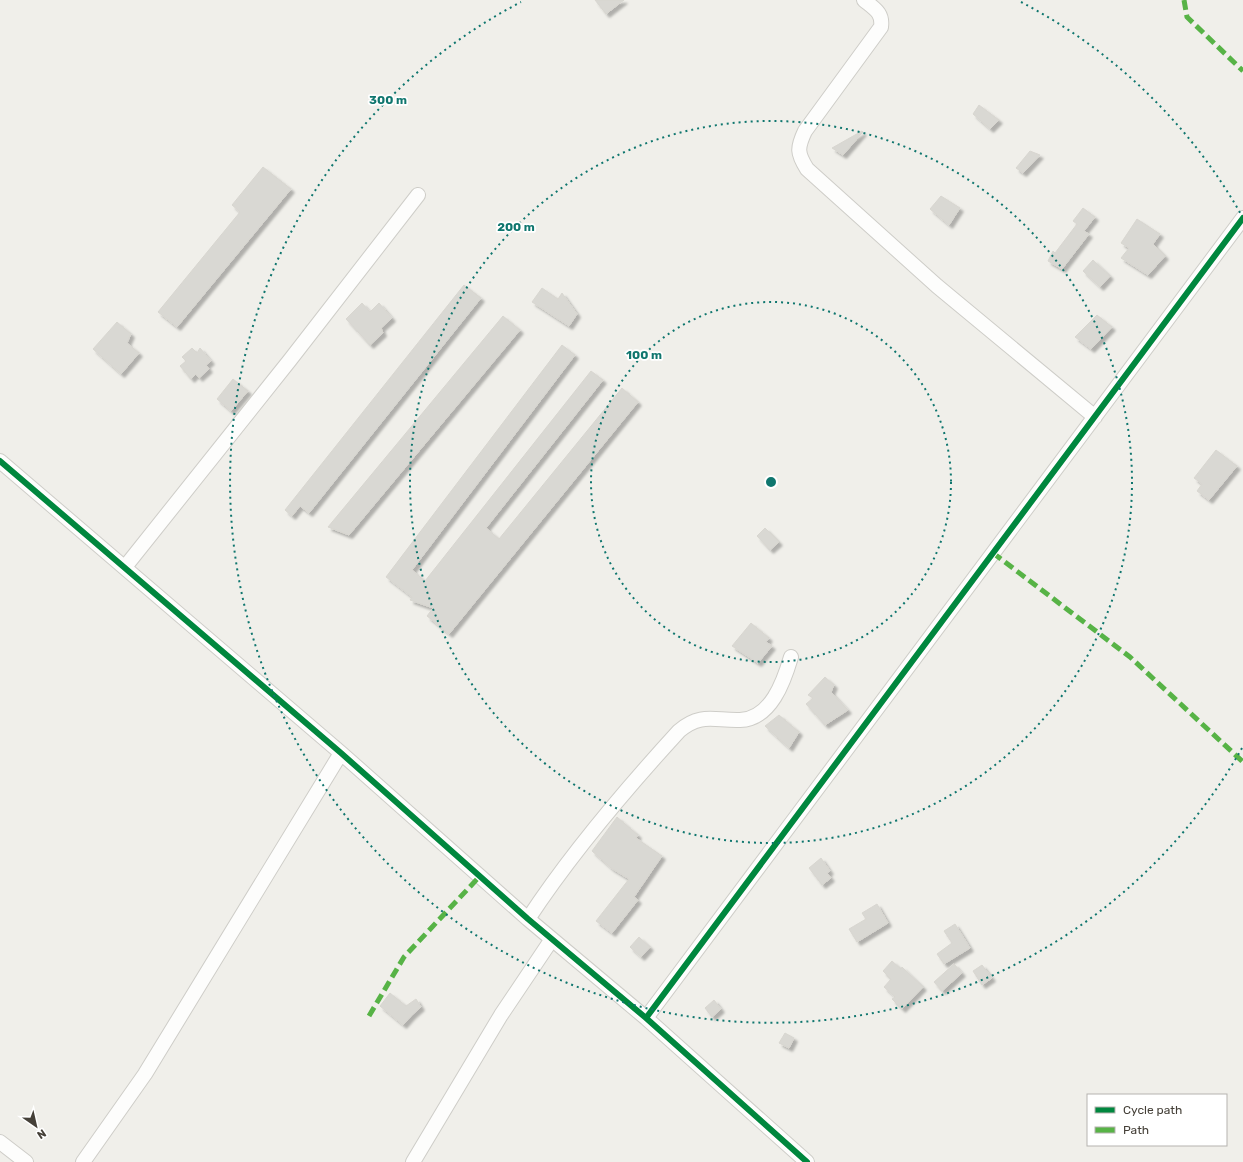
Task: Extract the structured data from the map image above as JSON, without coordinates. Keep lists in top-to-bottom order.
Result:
{
  "legend": ["Cycle path", "Path"],
  "north": "bottom right",
  "rings": ["300 m", "200 m", "100 m"]
}
